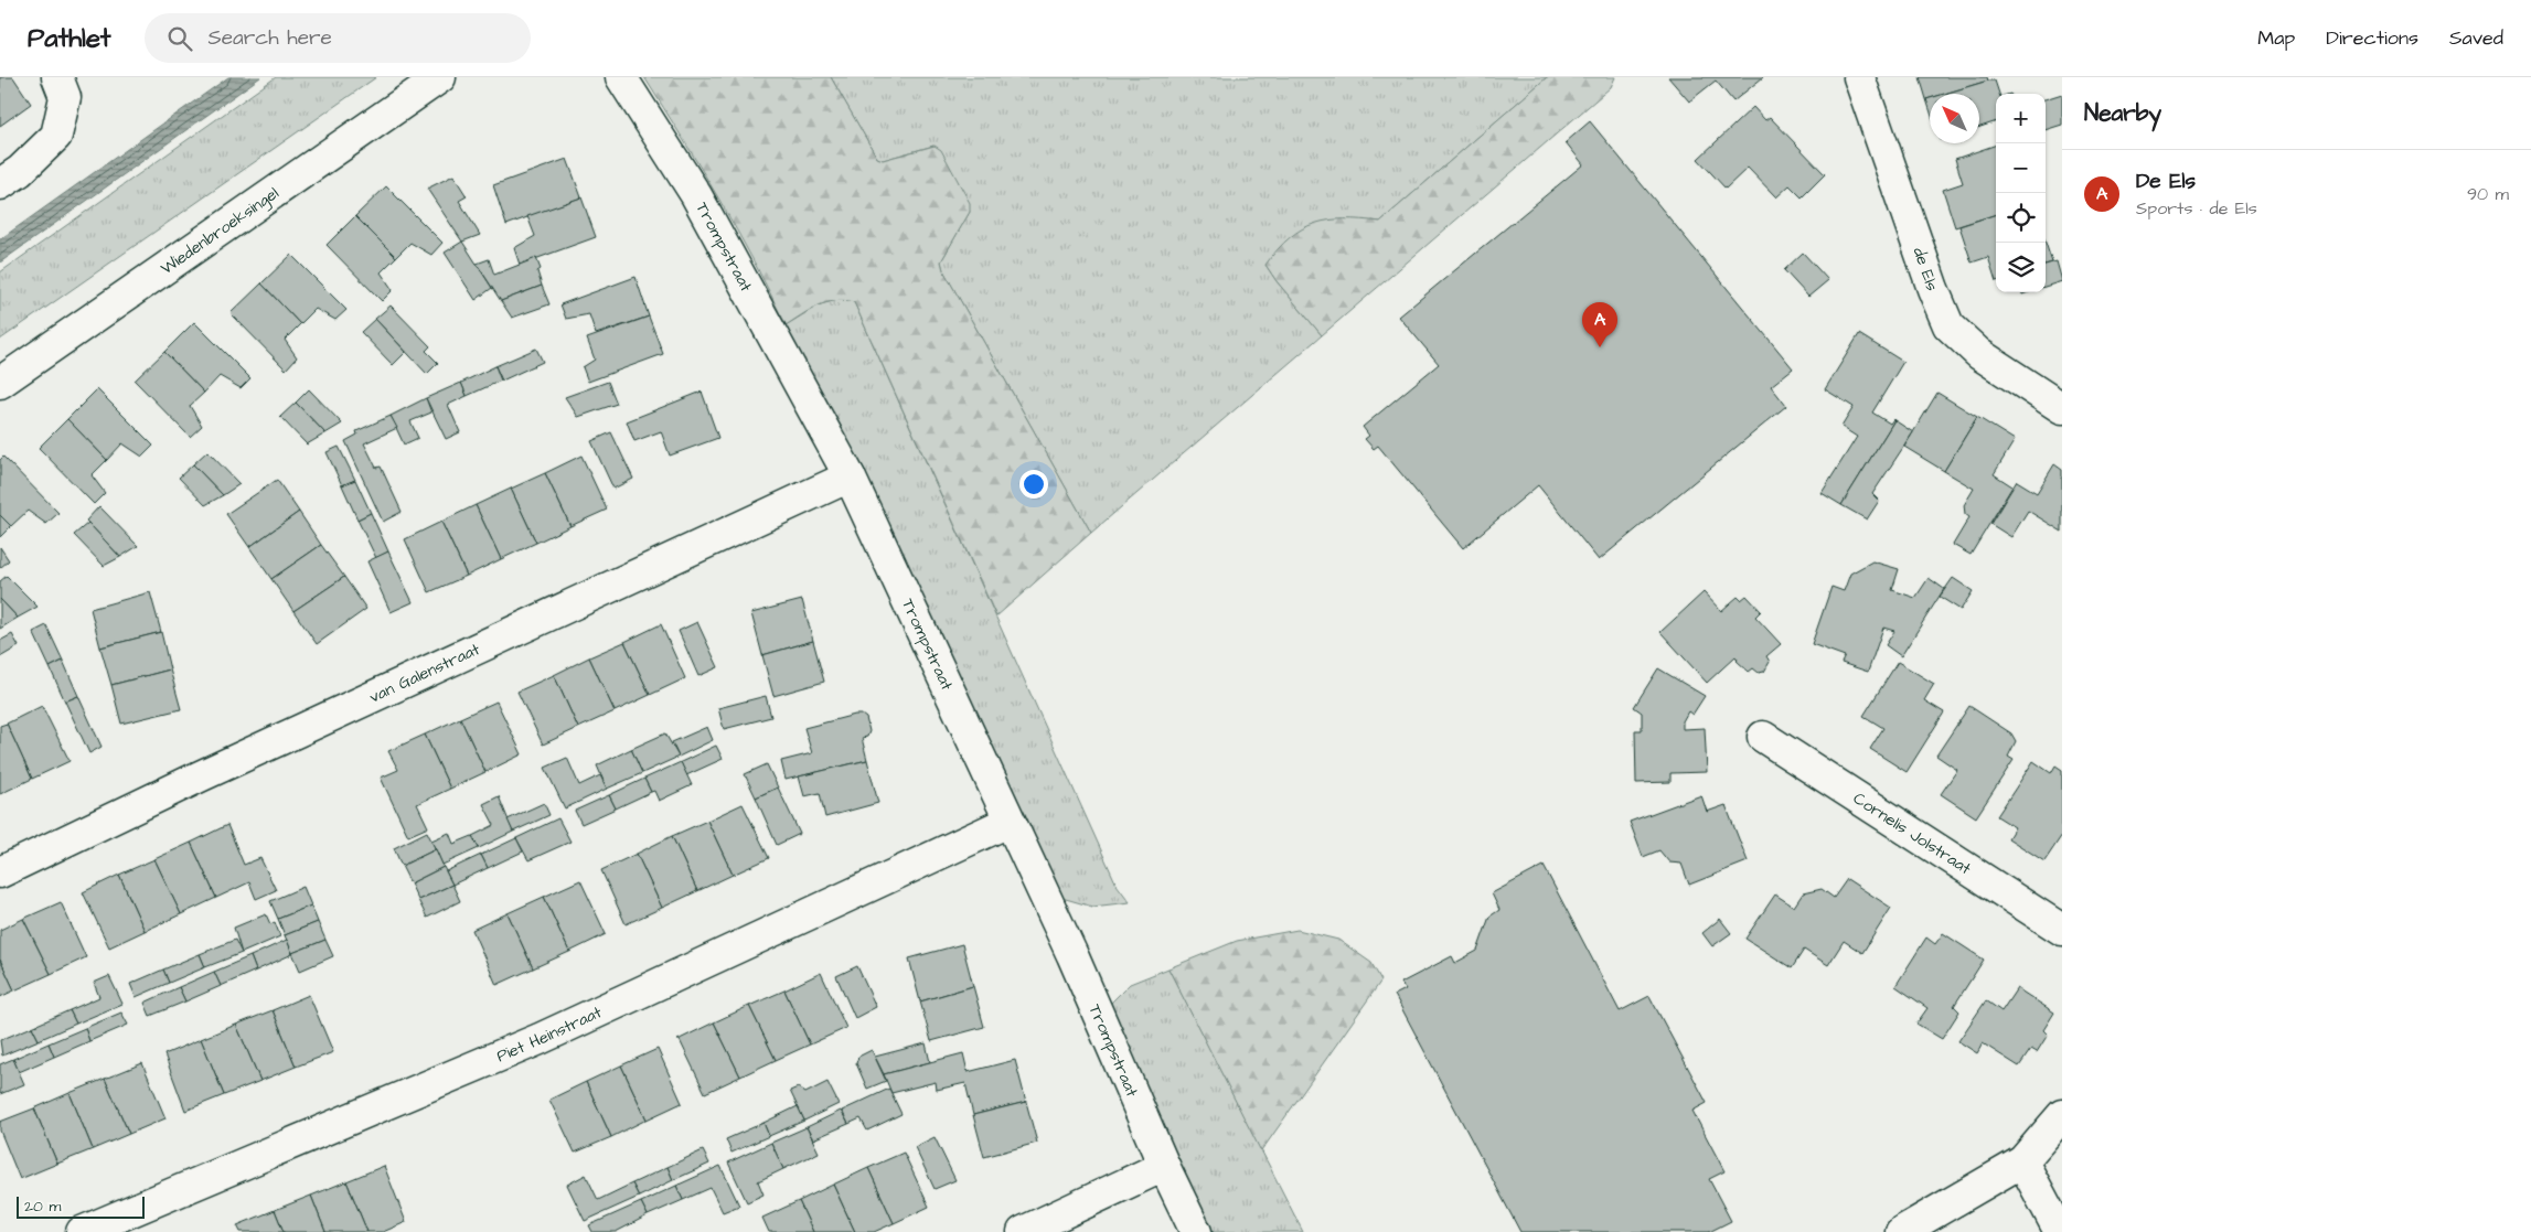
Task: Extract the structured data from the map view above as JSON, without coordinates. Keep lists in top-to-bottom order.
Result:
{
  "streets": {
    "street": [
      "Wiedenbroeksingel",
      "Trompstraat",
      "de Els",
      "van Galenstraat",
      "Cornelis Jolstraat",
      "Piet Heinstraat"
    ]
  },
  "crossings": [
    ["Trompstraat", "van Galenstraat"],
    ["Trompstraat", "Piet Heinstraat"]
  ],
  "scale_bar": "20 m",
  "north": "top left",
  "page": {
    "header": "Pathlet",
    "search": "Search here",
    "nav": ["Map", "Directions", "Saved"],
    "heading": "Nearby",
    "map_buttons": ["+", "−"],
    "list": [
      {
        "mark": "A",
        "name": "De Els",
        "note": "Sports · de Els",
        "value": "90 m"
      }
    ],
    "pins": "A",
    "scale": "20 m"
  }
}
